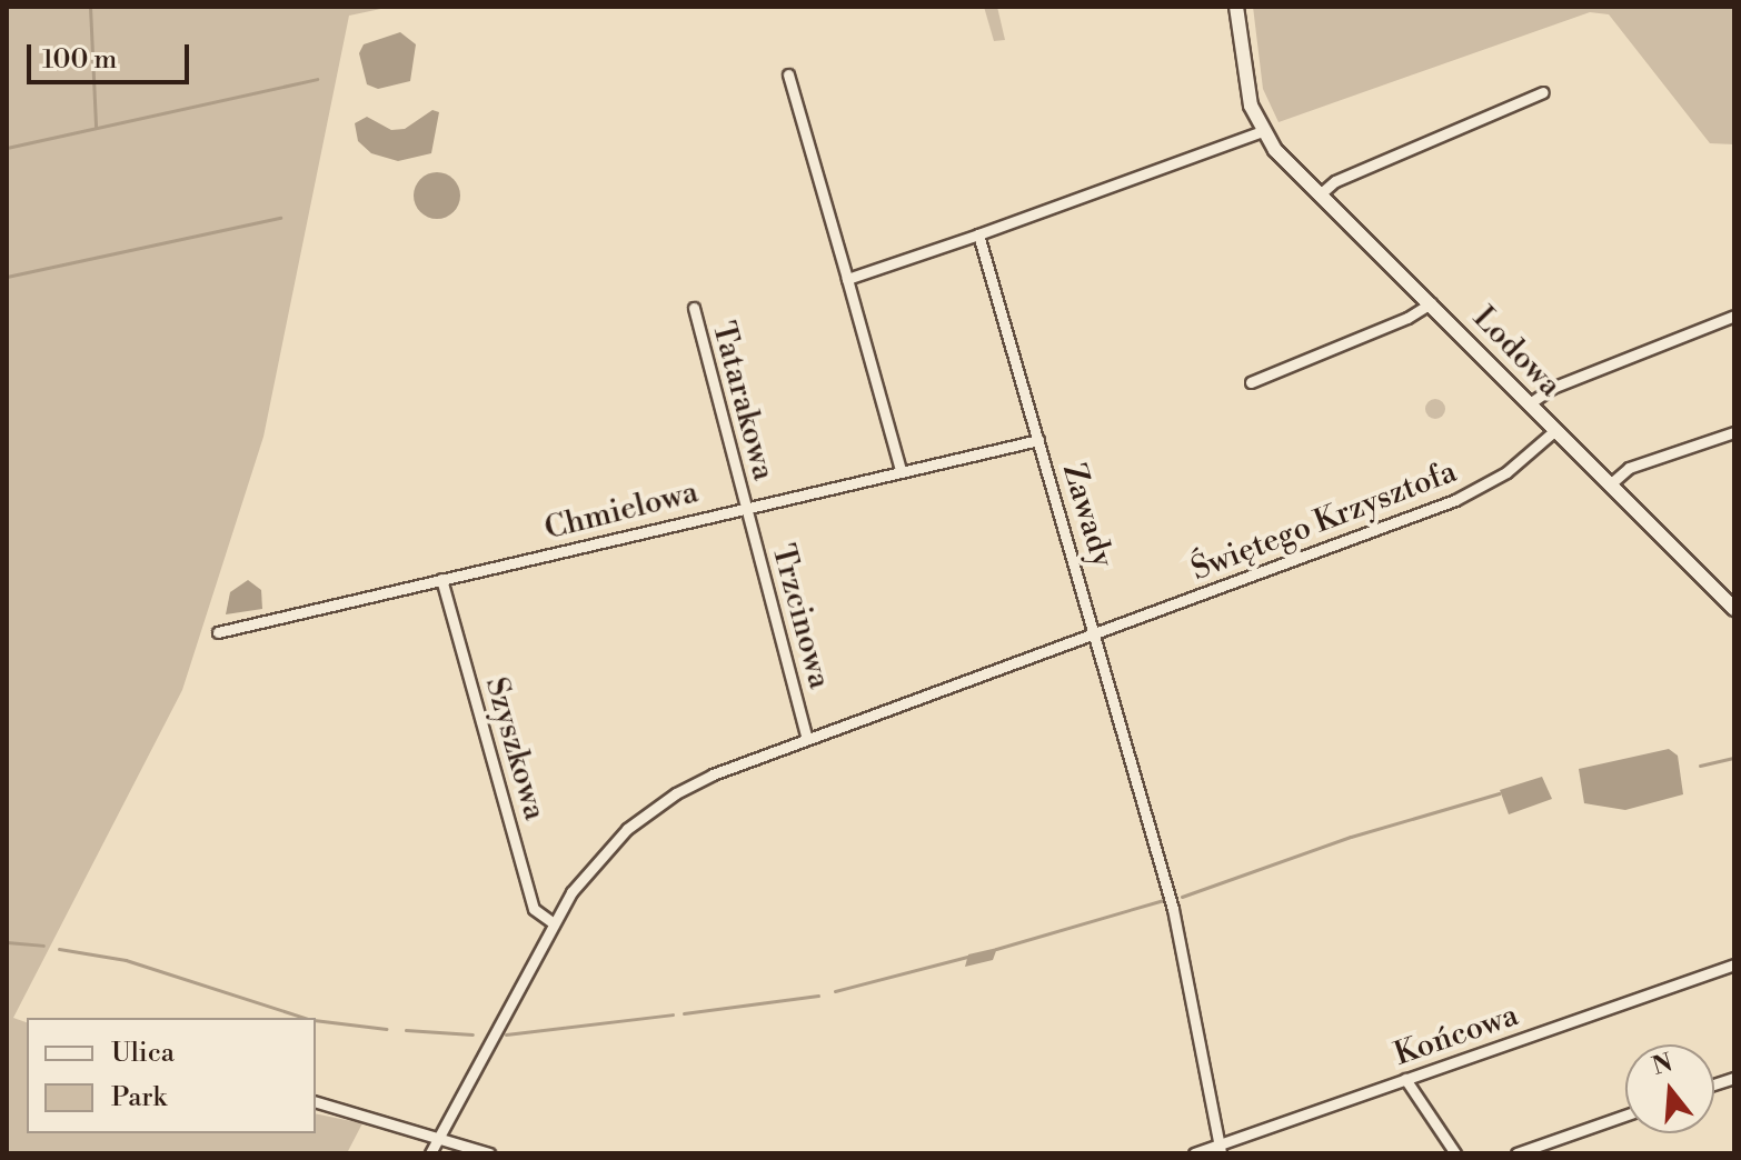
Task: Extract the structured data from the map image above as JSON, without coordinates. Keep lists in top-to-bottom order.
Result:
{
  "streets": {
    "street": [
      "Lodowa",
      "Tatarakowa",
      "Chmielowa",
      "Zawady",
      "Świętego Krzysztofa",
      "Trzcinowa",
      "Szyszkowa",
      "Końcowa"
    ]
  },
  "crossings": [
    ["Lodowa", "Świętego Krzysztofa"],
    ["Tatarakowa", "Chmielowa"],
    ["Tatarakowa", "Trzcinowa"],
    ["Chmielowa", "Zawady"],
    ["Chmielowa", "Trzcinowa"],
    ["Chmielowa", "Szyszkowa"],
    ["Zawady", "Świętego Krzysztofa"],
    ["Zawady", "Końcowa"],
    ["Świętego Krzysztofa", "Trzcinowa"],
    ["Świętego Krzysztofa", "Szyszkowa"]
  ],
  "legend": ["Ulica", "Park"],
  "scale_bar": "100 m",
  "north": "top"
}
